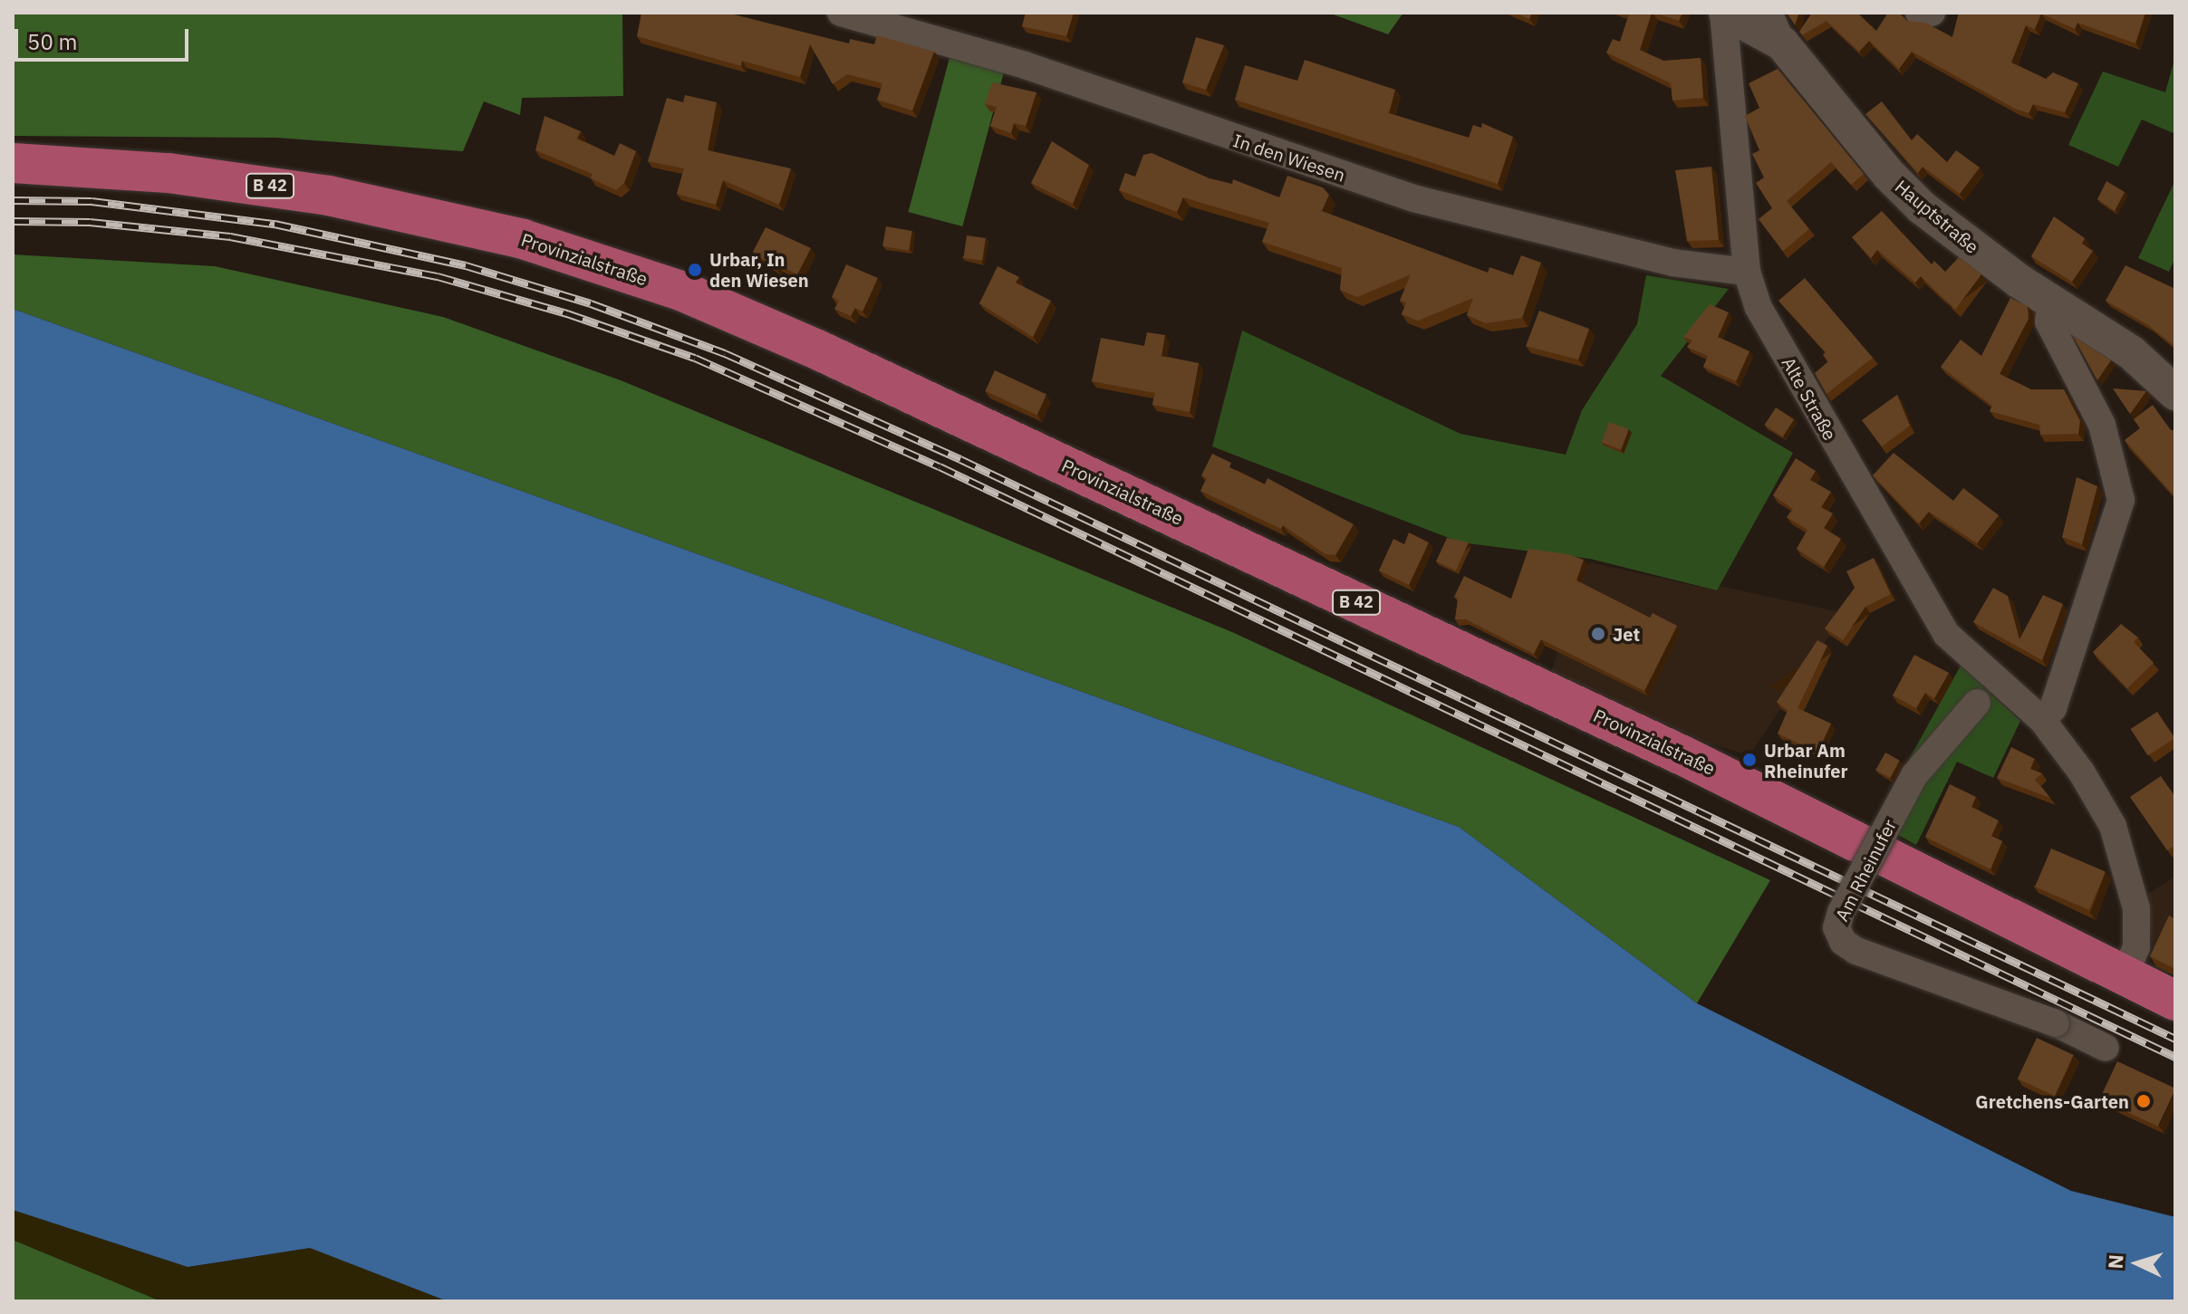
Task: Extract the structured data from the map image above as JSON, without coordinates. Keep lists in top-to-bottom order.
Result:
{
  "streets": {
    "main road": ["B 42", "Provinzialstraße"],
    "street": [
      "In den Wiesen",
      "Hauptstraße",
      "Alte Straße",
      "Am Rheinufer"
    ]
  },
  "crossings": [
    ["In den Wiesen", "Alte Straße"],
    ["Hauptstraße", "Alte Straße"],
    ["Provinzialstraße", "Alte Straße"],
    ["Alte Straße", "Am Rheinufer"]
  ],
  "places": [
    "Urbar, In den Wiesen",
    "Jet",
    "Urbar Am Rheinufer",
    "Gretchens-Garten"
  ],
  "scale_bar": "50 m",
  "north": "left"
}
